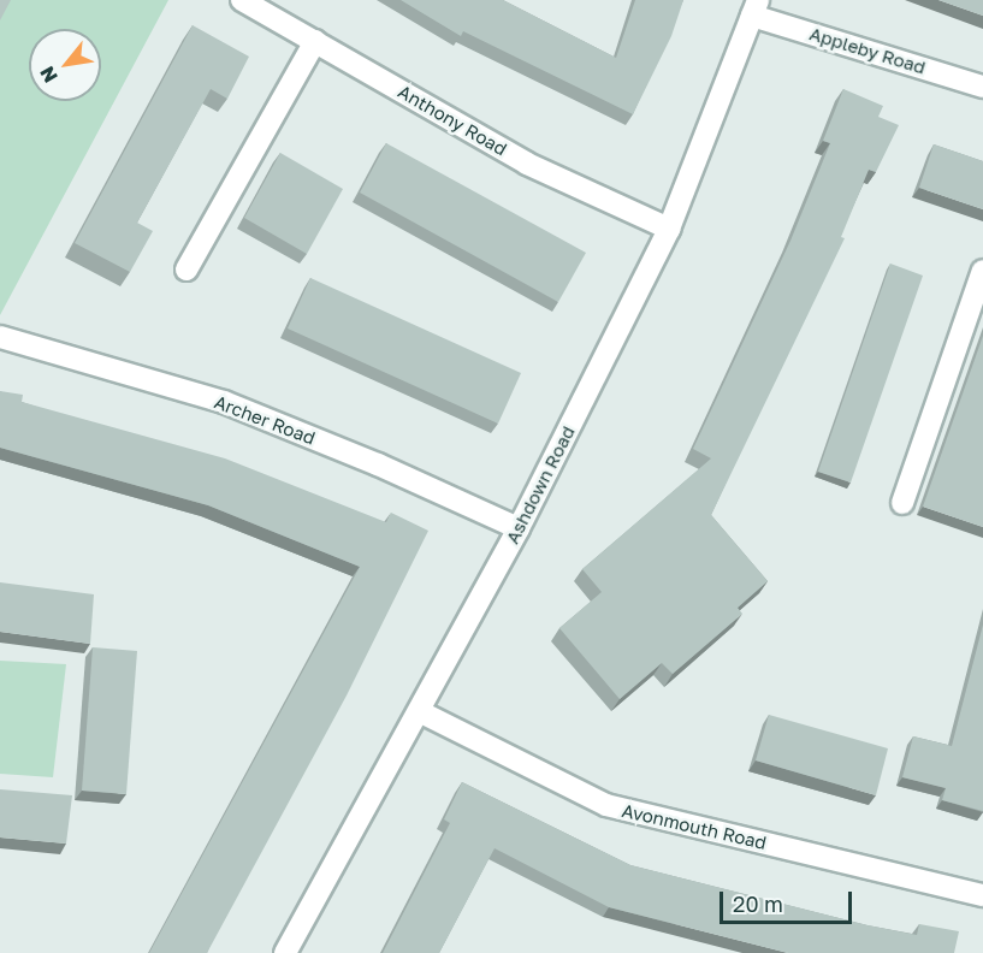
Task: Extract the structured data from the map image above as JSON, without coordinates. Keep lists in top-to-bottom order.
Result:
{
  "streets": {
    "street": [
      "Appleby Road",
      "Anthony Road",
      "Archer Road",
      "Ashdown Road",
      "Avonmouth Road"
    ]
  },
  "crossings": [
    ["Appleby Road", "Ashdown Road"],
    ["Anthony Road", "Ashdown Road"],
    ["Archer Road", "Ashdown Road"],
    ["Ashdown Road", "Avonmouth Road"]
  ],
  "scale_bar": "20 m",
  "north": "bottom left"
}
